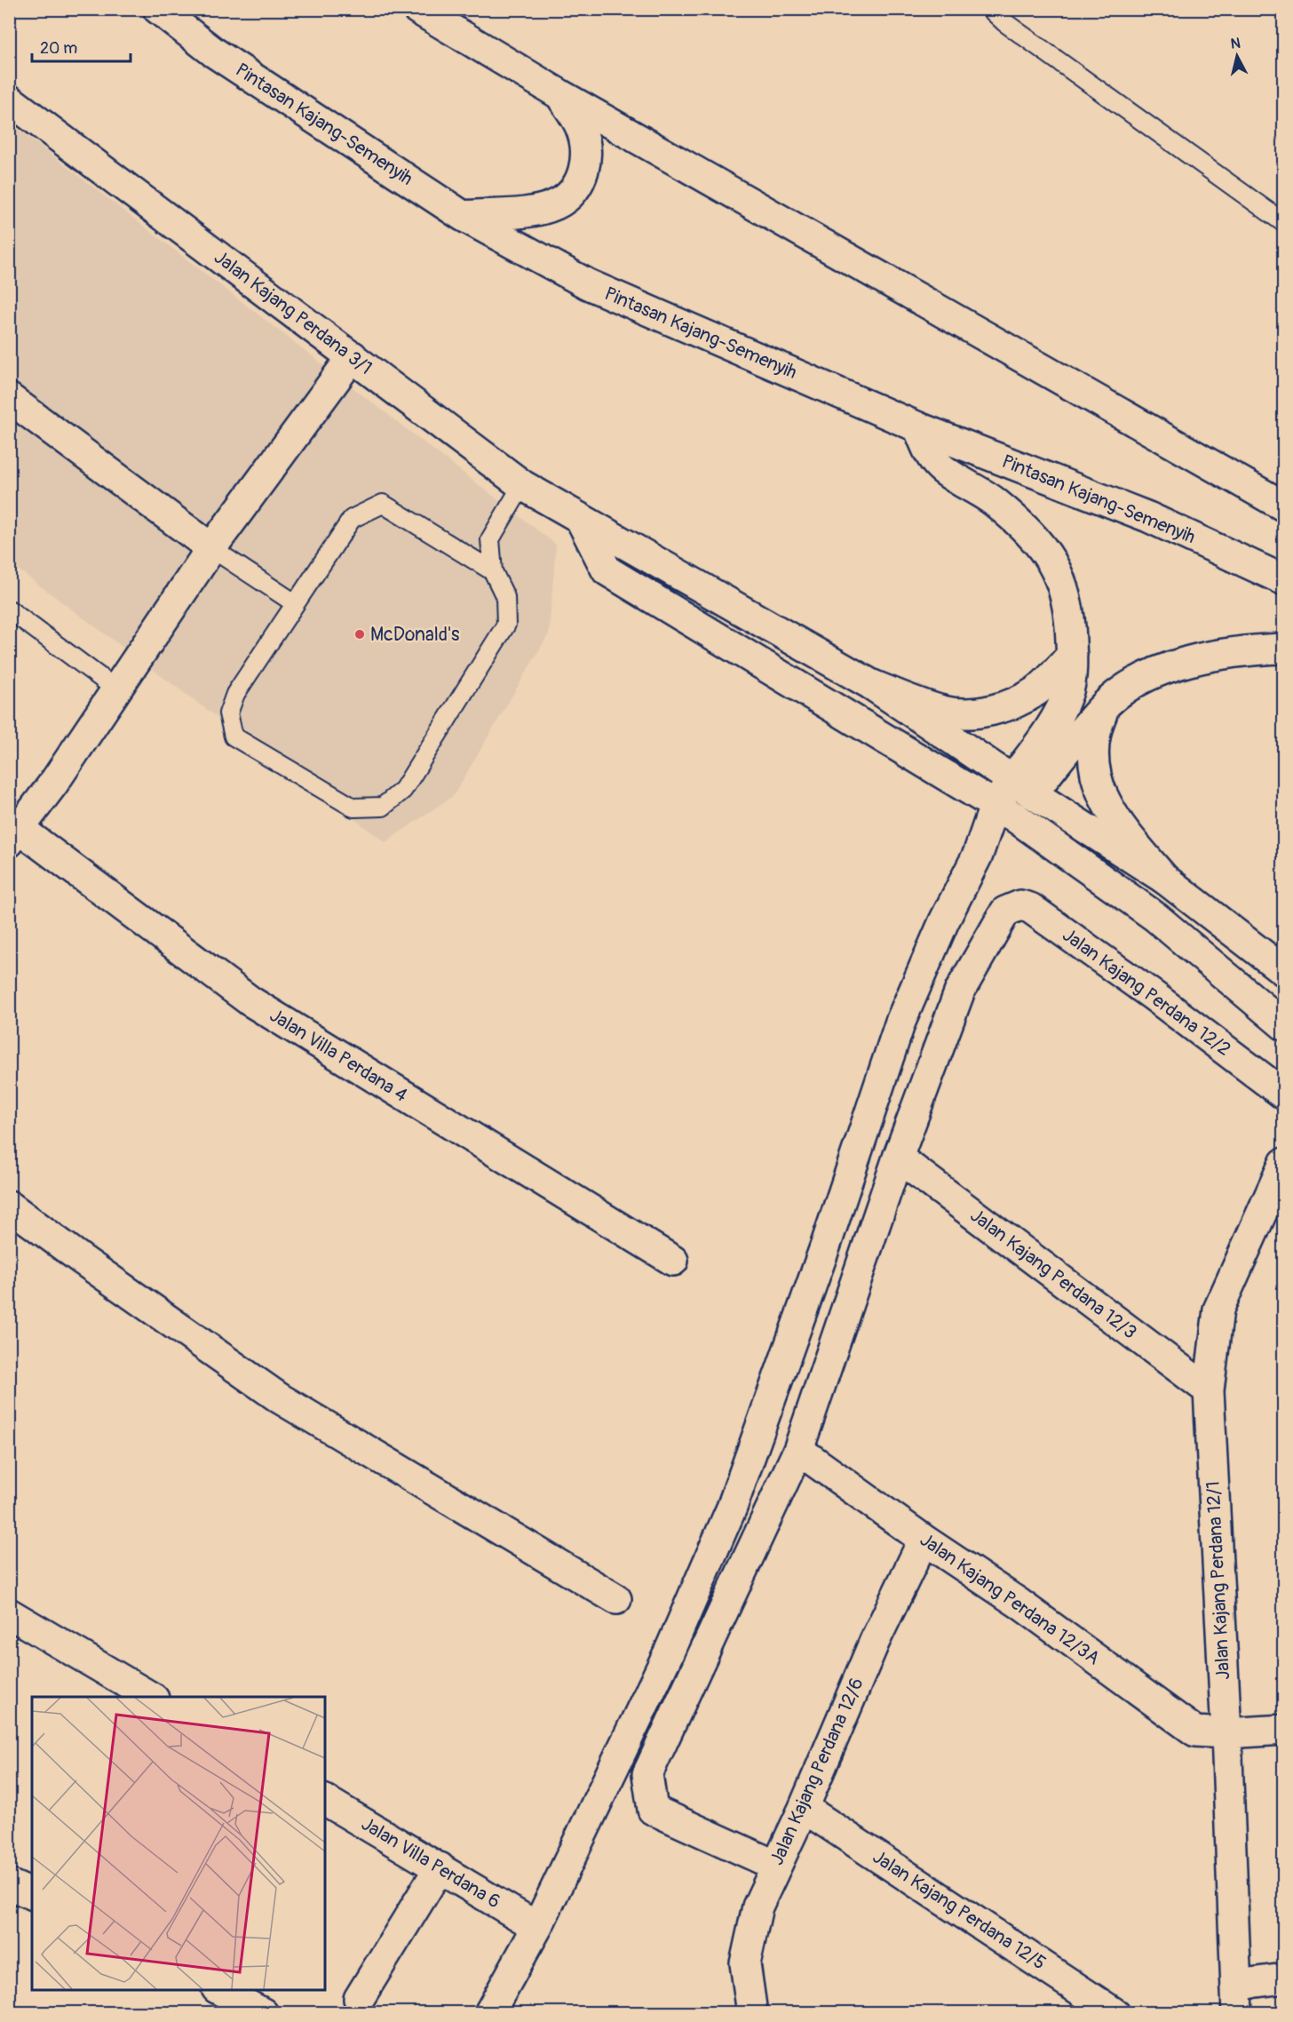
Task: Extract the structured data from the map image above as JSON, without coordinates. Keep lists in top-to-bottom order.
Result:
{
  "streets": {
    "main road": [
      "Pintasan Kajang-Semenyih",
      "Jalan Kajang Perdana 3/1",
      "Jalan Kajang Perdana 12/2",
      "Jalan Villa Perdana 4",
      "Jalan Kajang Perdana 12/3",
      "Jalan Kajang Perdana 12/1",
      "Jalan Kajang Perdana 12/3A",
      "Jalan Kajang Perdana 12/6",
      "Jalan Villa Perdana 6",
      "Jalan Kajang Perdana 12/5"
    ]
  },
  "crossings": [
    ["Jalan Kajang Perdana 12/2", "Jalan Kajang Perdana 12/3"],
    ["Jalan Kajang Perdana 12/3", "Jalan Kajang Perdana 12/1"],
    ["Jalan Kajang Perdana 12/1", "Jalan Kajang Perdana 12/3A"],
    ["Jalan Kajang Perdana 12/3A", "Jalan Kajang Perdana 12/6"],
    ["Jalan Kajang Perdana 12/6", "Jalan Kajang Perdana 12/5"]
  ],
  "places": ["McDonald's"],
  "scale_bar": "20 m",
  "north": "top"
}
